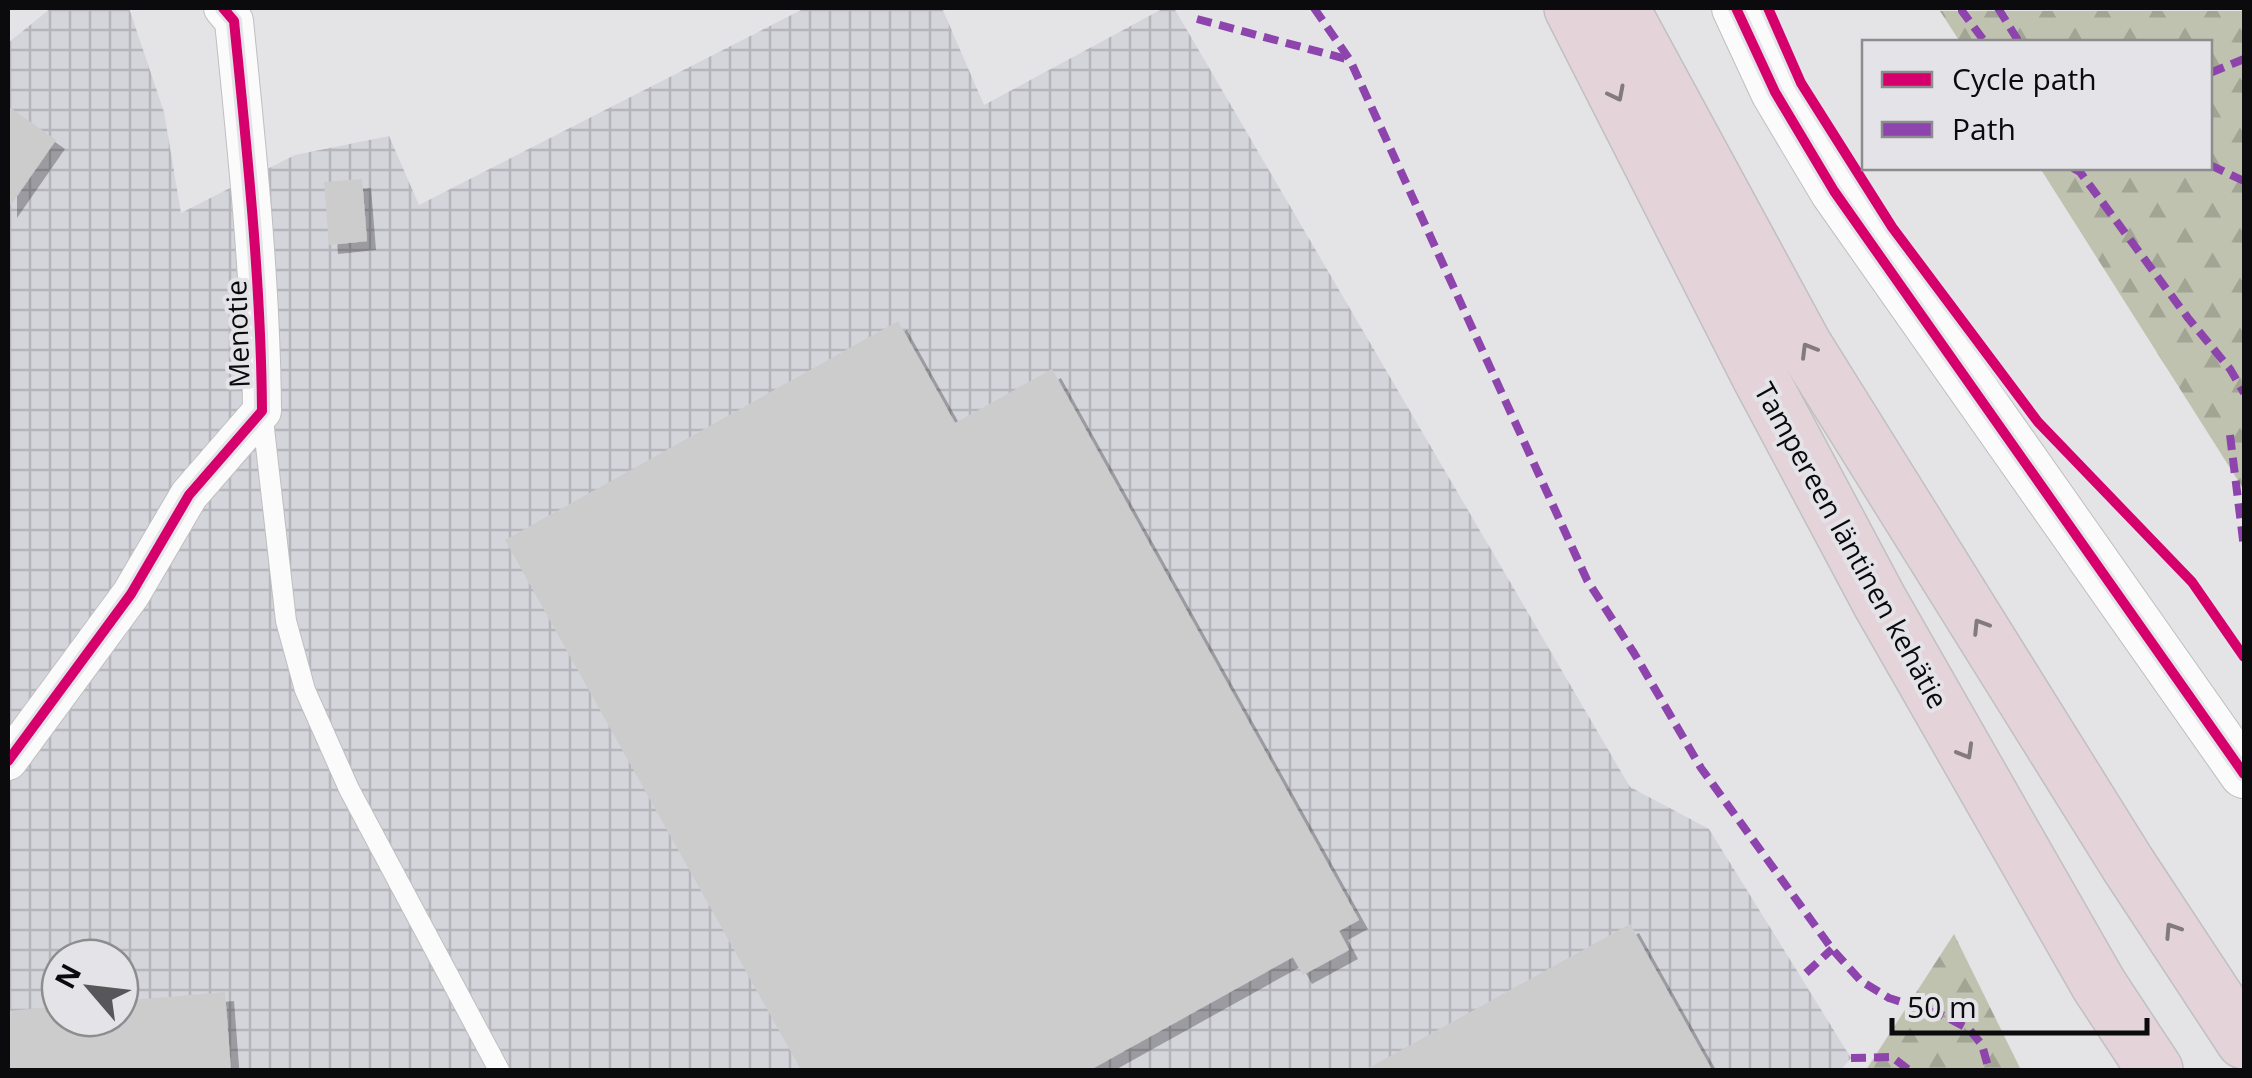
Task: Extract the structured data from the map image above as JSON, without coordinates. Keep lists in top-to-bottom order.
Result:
{
  "streets": {
    "highway": ["Tampereen läntinen kehätie"],
    "street": ["Menotie"]
  },
  "legend": ["Cycle path", "Path"],
  "scale_bar": "50 m",
  "north": "top left"
}
